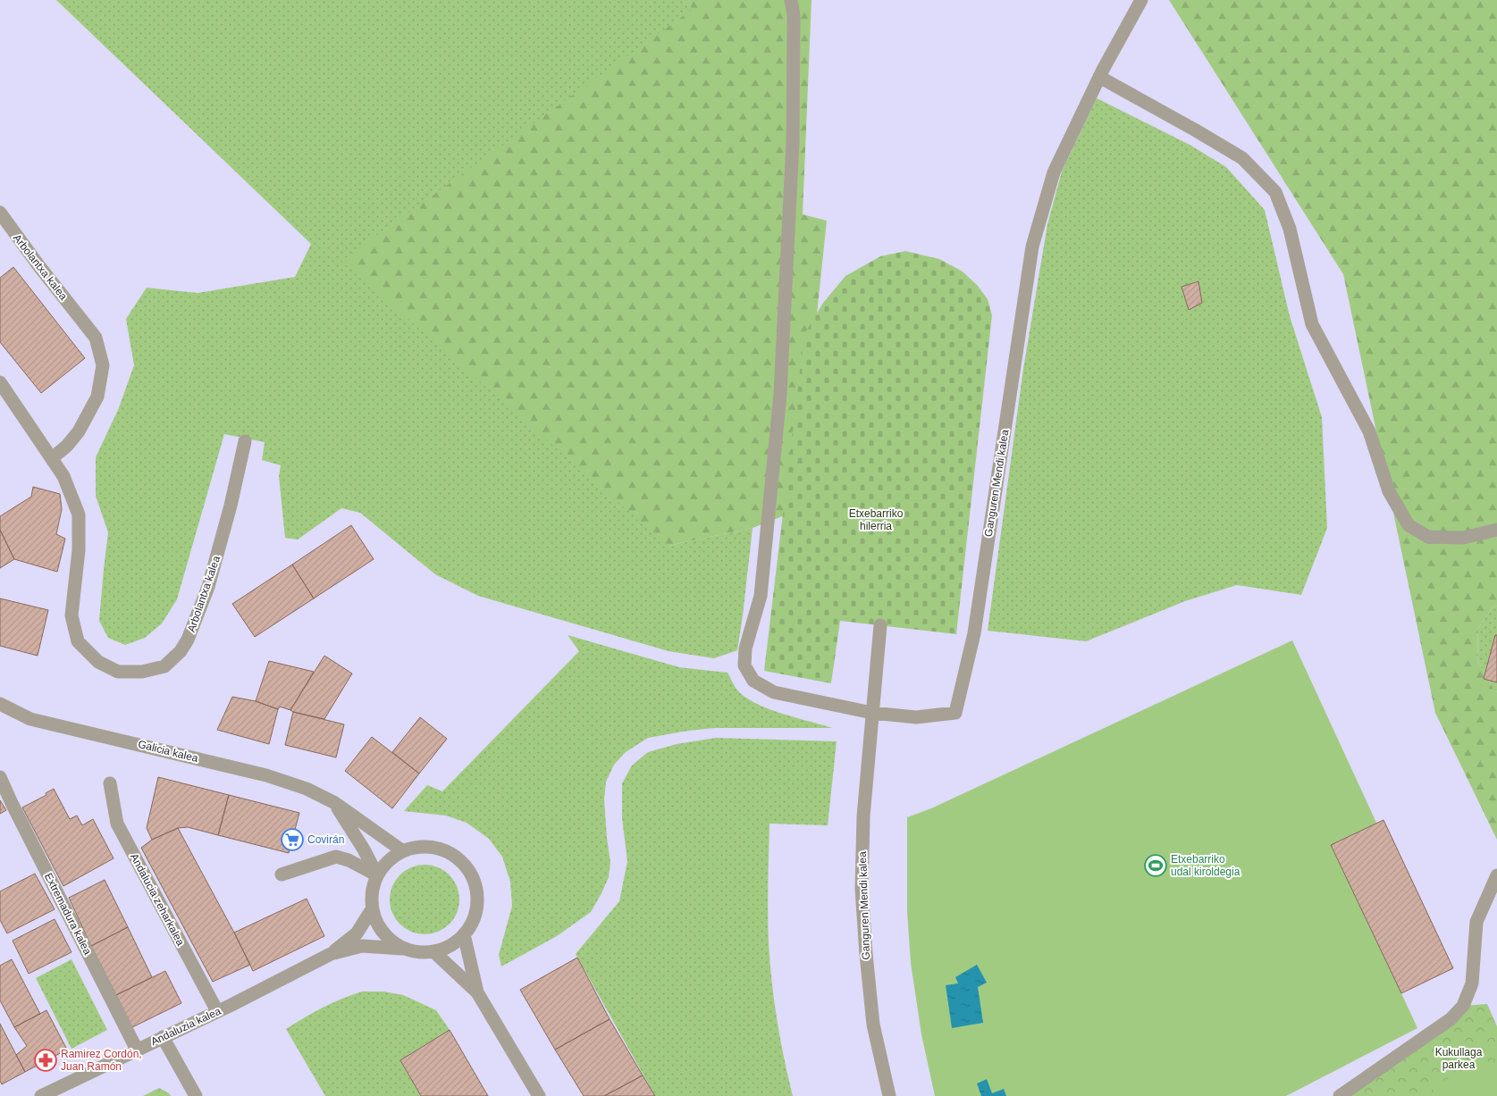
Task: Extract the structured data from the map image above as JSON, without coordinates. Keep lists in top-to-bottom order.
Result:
{
  "streets": {
    "street": [
      "Arbolantxa kalea",
      "Ganguren Mendi kalea",
      "Galicia kalea",
      "Andalucia zeharkalea",
      "Extremadura kalea",
      "Andaluzia kalea"
    ]
  },
  "crossings": [
    ["Galicia kalea", "Andaluzia kalea"],
    ["Andalucia zeharkalea", "Andaluzia kalea"],
    ["Extremadura kalea", "Andaluzia kalea"]
  ],
  "parks": ["Etxebarriko hilerria", "Kukullaga parkea"],
  "places": {
    "supermarket": ["Covirán"],
    "sports": ["Etxebarriko udal kiroldegia"],
    "pharmacy": ["Ramirez Cordón, Juan Ramón"]
  }
}
